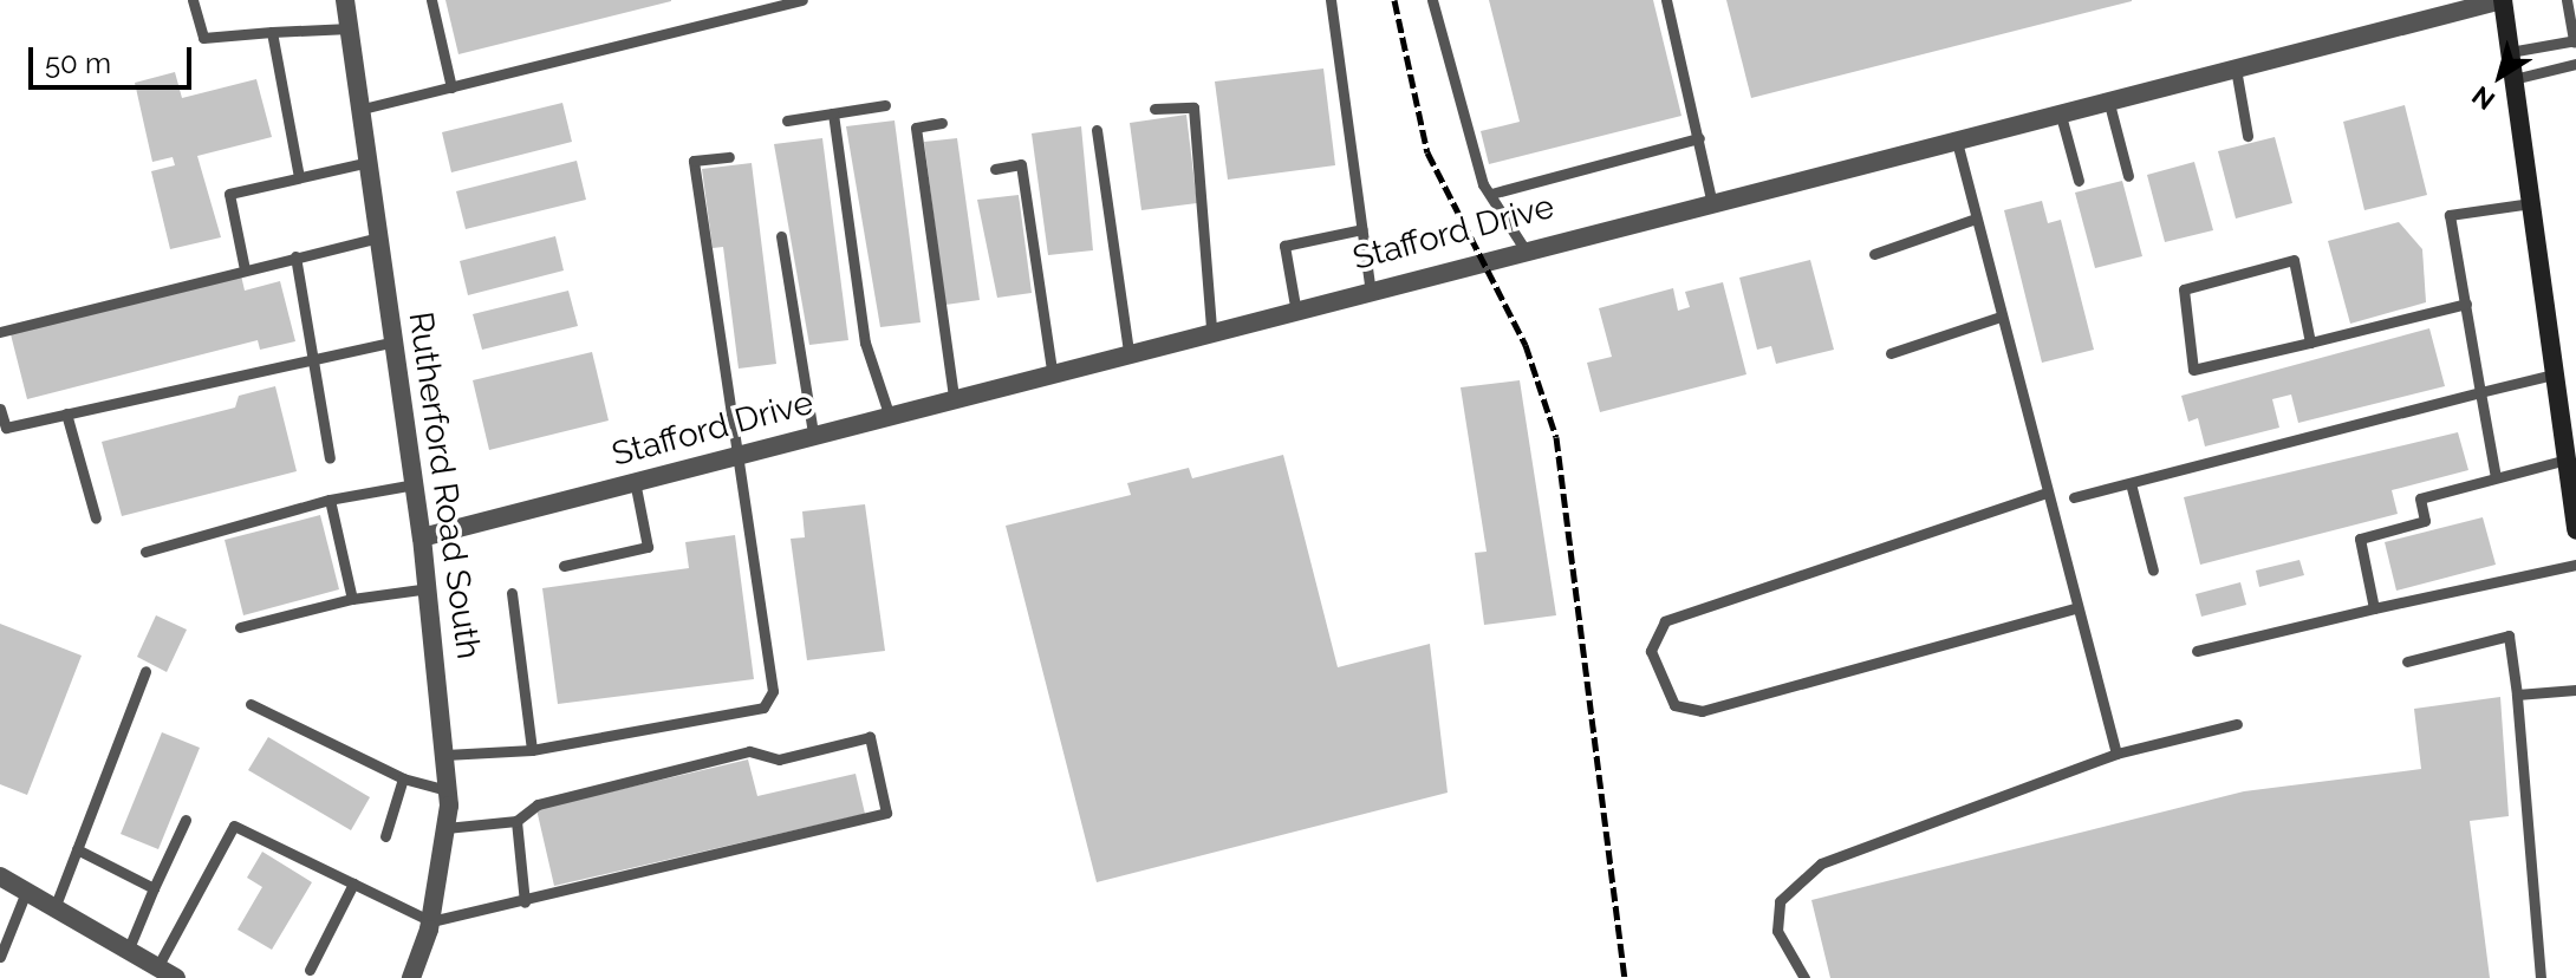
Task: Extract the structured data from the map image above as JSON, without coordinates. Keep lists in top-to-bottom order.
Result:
{
  "streets": {
    "street": ["Stafford Drive", "Rutherford Road South"]
  },
  "crossings": [
    ["Stafford Drive", "Rutherford Road South"]
  ],
  "scale_bar": "50 m",
  "north": "bottom left"
}
